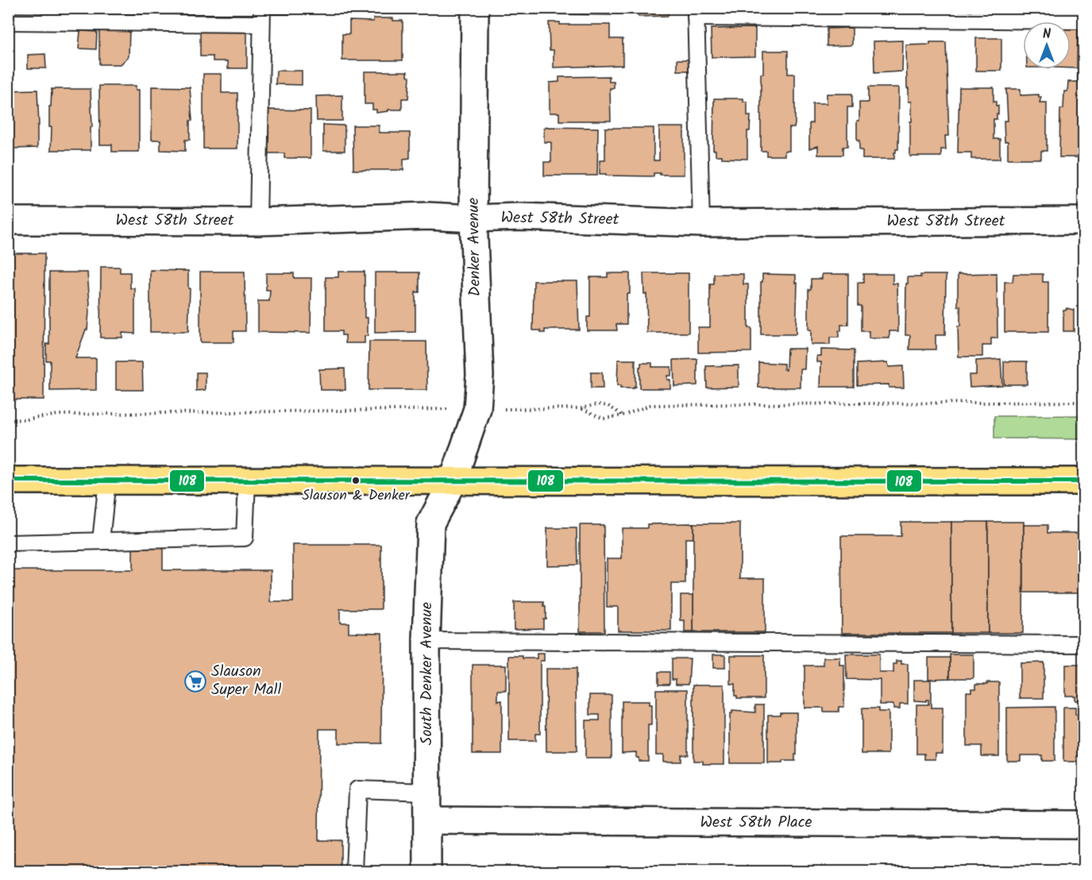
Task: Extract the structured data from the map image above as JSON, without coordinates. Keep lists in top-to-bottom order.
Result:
{
  "streets": {
    "street": [
      "West 58th Street",
      "Denker Avenue",
      "South Denker Avenue",
      "West 58th Place"
    ]
  },
  "crossings": [
    ["West 58th Street", "Denker Avenue"],
    ["Denker Avenue", "South Denker Avenue"],
    ["South Denker Avenue", "West 58th Place"]
  ],
  "places": {
    "other": ["Slauson & Denker"],
    "supermarket": ["Slauson Super Mall"]
  },
  "lines": ["transit line 108"],
  "north": "top"
}
